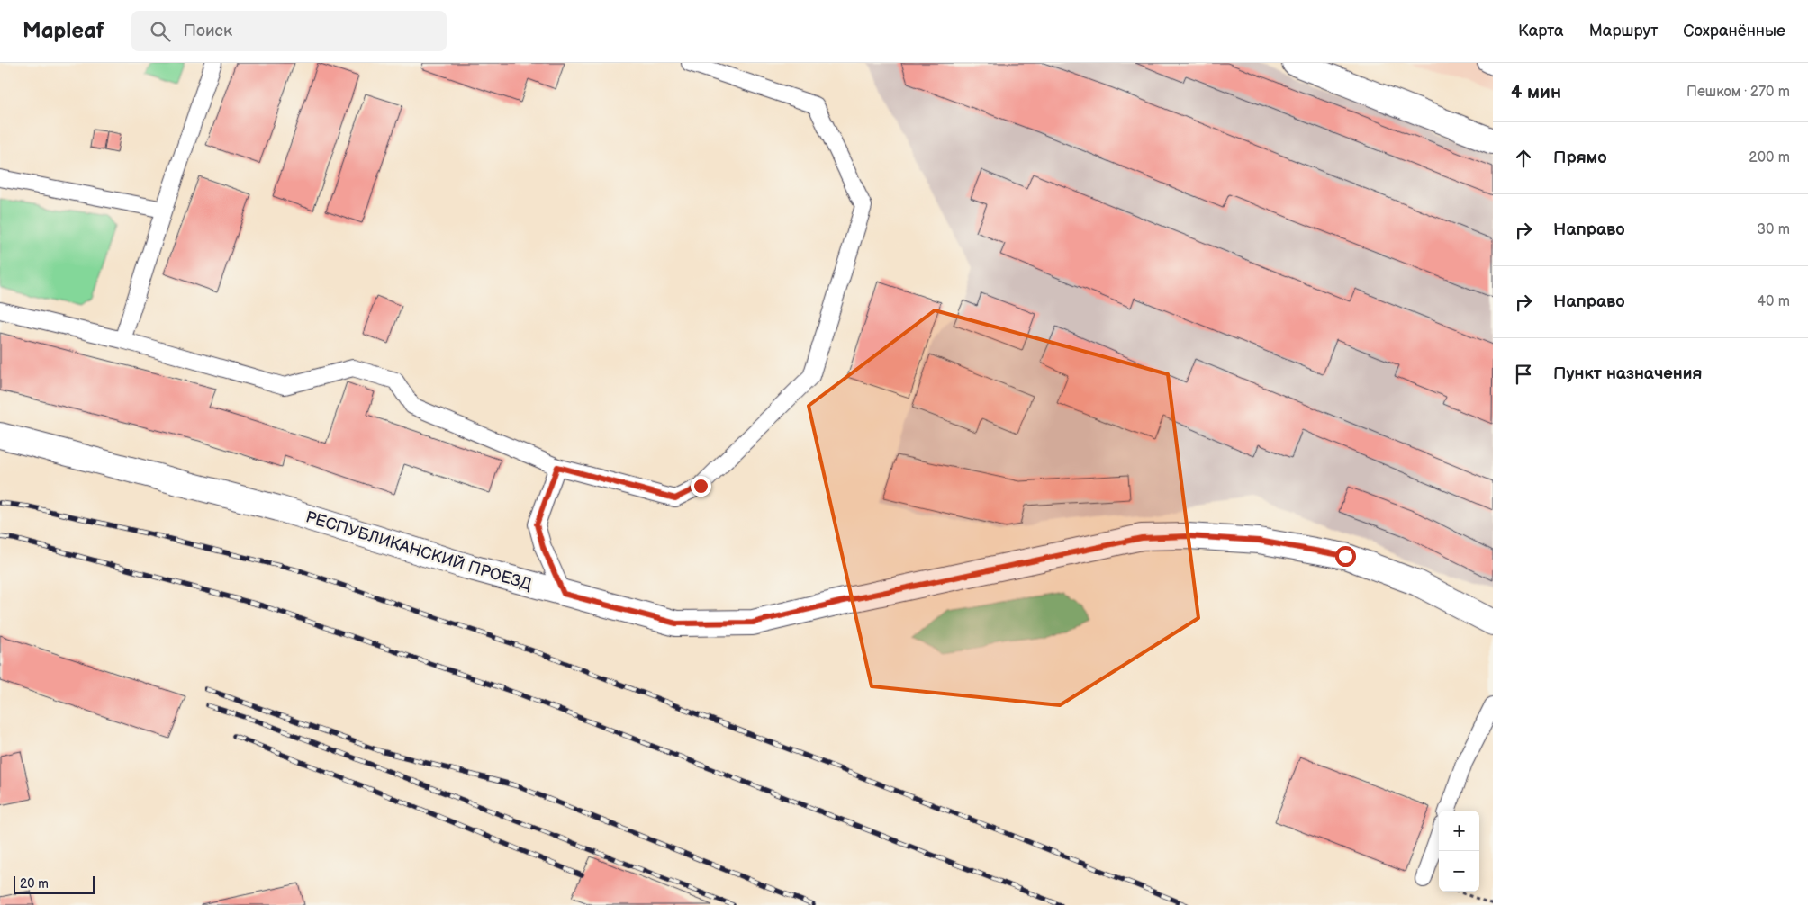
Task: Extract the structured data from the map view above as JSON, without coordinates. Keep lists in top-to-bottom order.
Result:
{
  "streets": {
    "main road": ["РЕСПУБЛИКАНСКИЙ ПРОЕЗД"]
  },
  "scale_bar": "20 m",
  "page": {
    "header": "Mapleaf",
    "search": "Поиск",
    "nav": ["Карта", "Маршрут", "Сохранённые"],
    "heading": ["4 мин", "Пешком · 270 m"],
    "list": [
      ["Прямо", "200 m"],
      ["Направо", "30 m"],
      ["Направо", "40 m"],
      "Пункт назначения"
    ],
    "map_buttons": ["+", "−"],
    "scale": "20 m"
  }
}
